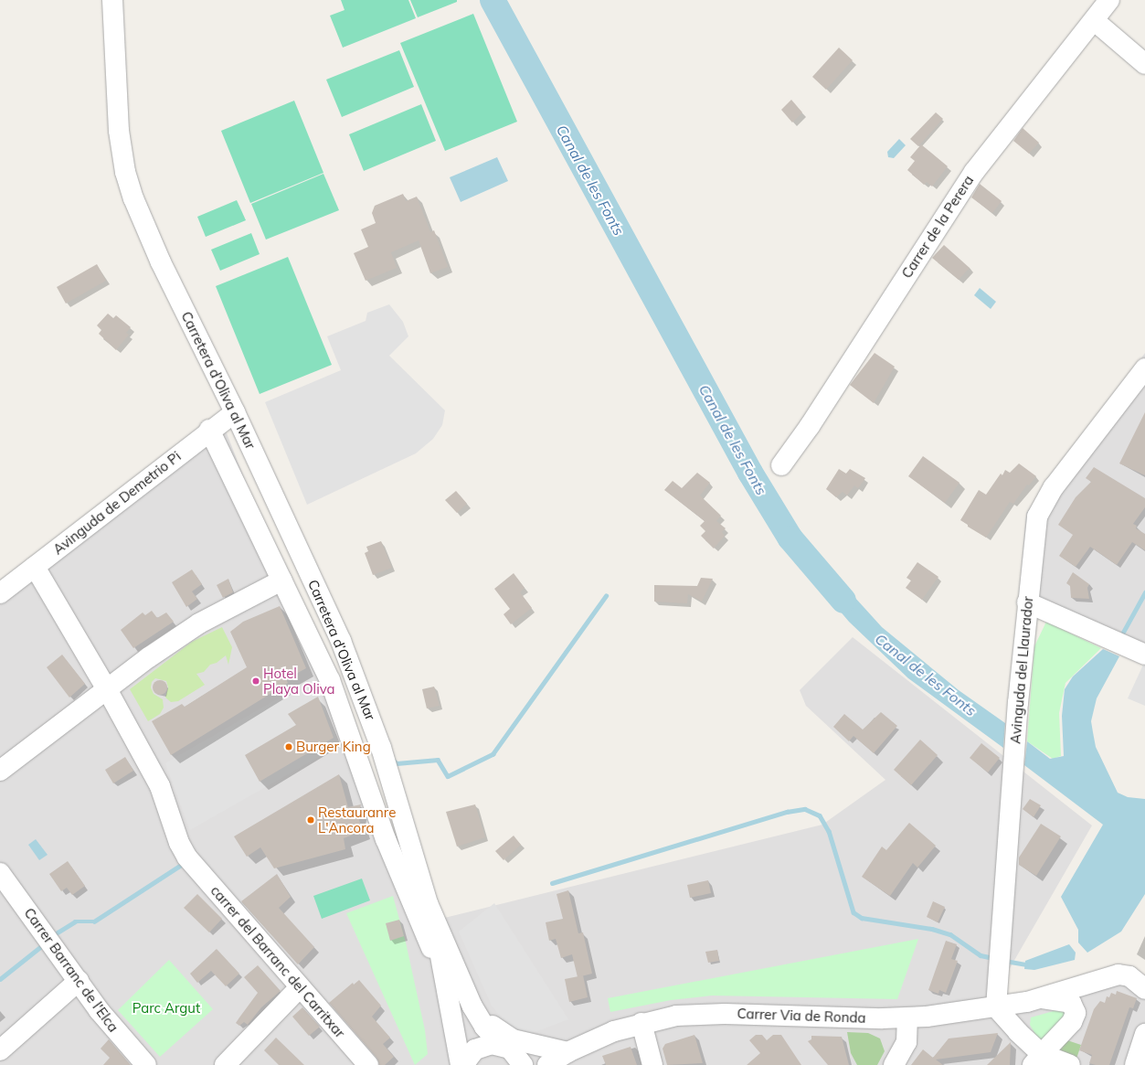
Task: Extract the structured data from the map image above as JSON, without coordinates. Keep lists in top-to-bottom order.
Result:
{
  "streets": {
    "street": [
      "Carrer de la Perera",
      "Carretera d’Oliva al Mar",
      "Avinguda de Demetrio Pi",
      "Avinguda del Llaurador",
      "carrer del Barranc del Carritxar",
      "Carrer Barranc de l'Elca",
      "Carrer Via de Ronda"
    ]
  },
  "crossings": [
    ["Carretera d’Oliva al Mar", "Avinguda de Demetrio Pi"],
    ["Avinguda de Demetrio Pi", "carrer del Barranc del Carritxar"],
    ["Avinguda del Llaurador", "Carrer Via de Ronda"]
  ],
  "water": ["Canal de les Fonts"],
  "parks": ["Parc Argut"],
  "places": ["Hotel Playa Oliva", "Burger King", "Restauranre L'Ancora"]
}
